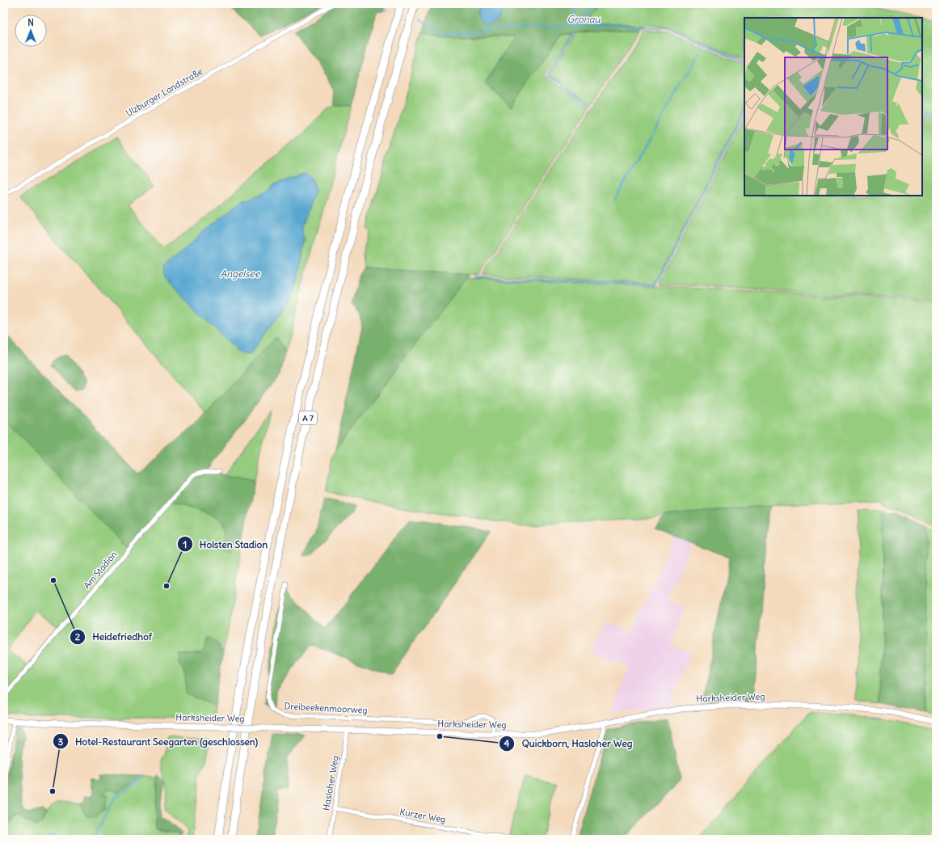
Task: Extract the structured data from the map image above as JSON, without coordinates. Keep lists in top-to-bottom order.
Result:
{
  "streets": {
    "highway": ["A 7"],
    "main road": ["Harksheider Weg"],
    "street": [
      "Ulzburger Landstraße",
      "Am Stadion",
      "Dreibeekenmoorweg",
      "Hasloher Weg",
      "Kurzer Weg"
    ]
  },
  "crossings": [
    ["Harksheider Weg", "Dreibeekenmoorweg"],
    ["Harksheider Weg", "Hasloher Weg"],
    ["Hasloher Weg", "Kurzer Weg"]
  ],
  "water": ["Gronau", "Angelsee"],
  "places": [
    "Heidefriedhof",
    "Holsten Stadion",
    "Quickborn, Hasloher Weg",
    "Hotel-Restaurant Seegarten (geschlossen)"
  ],
  "north": "top"
}
